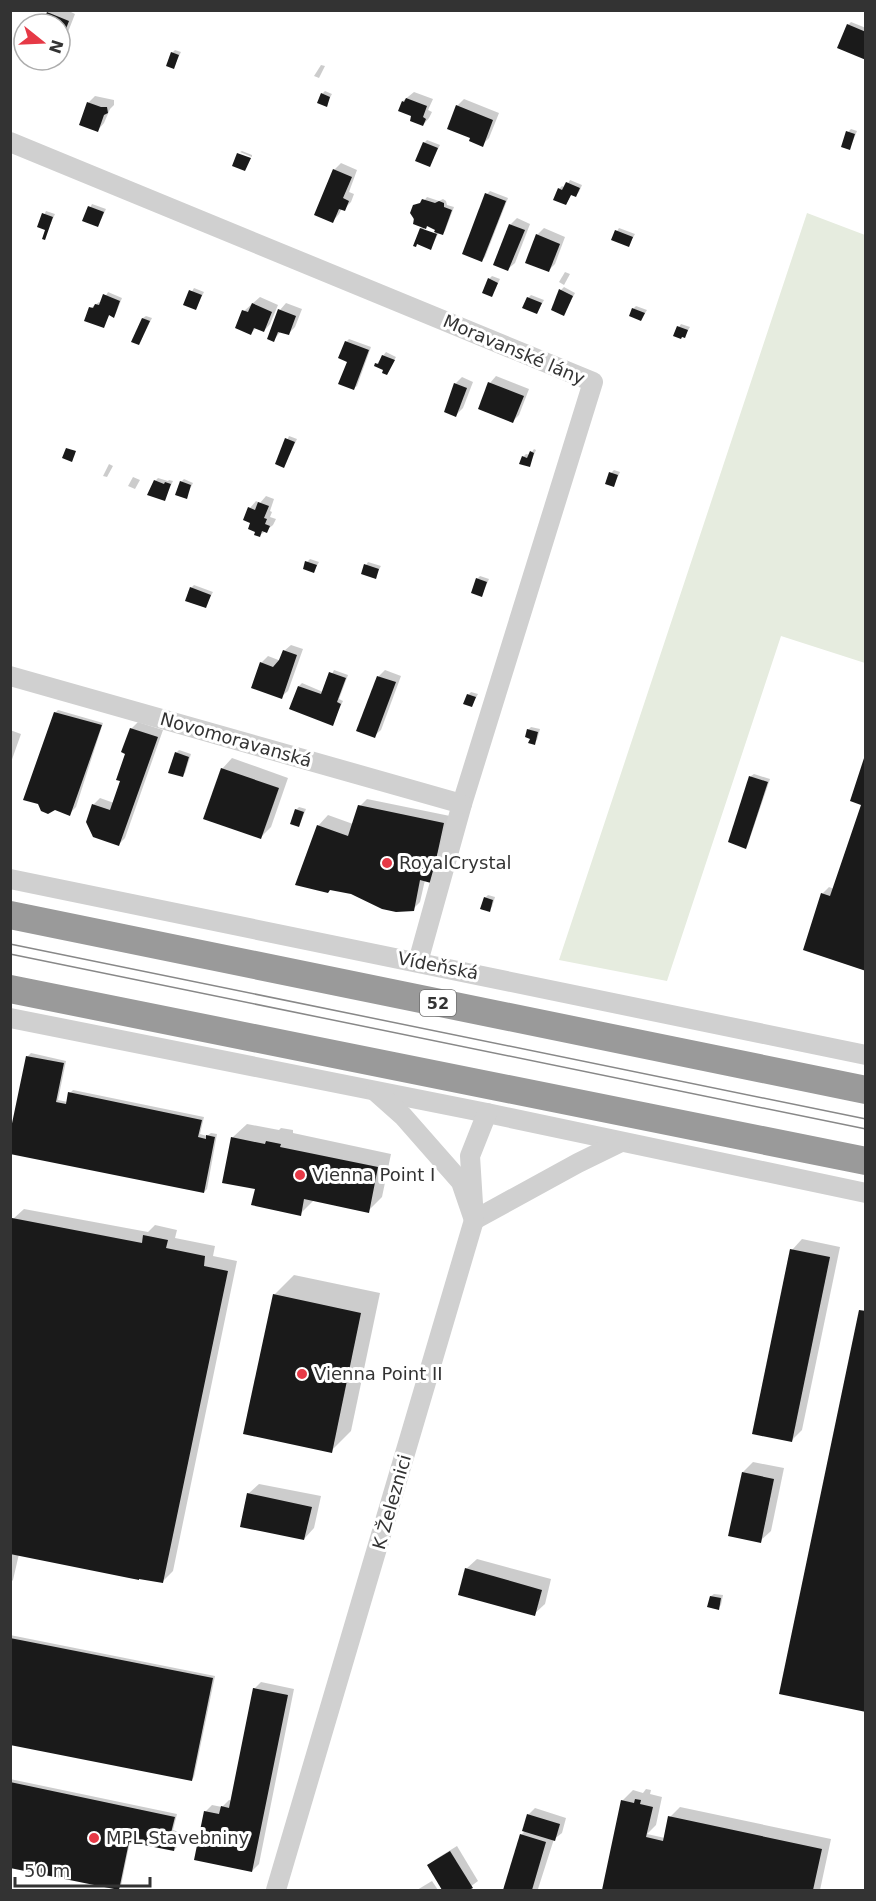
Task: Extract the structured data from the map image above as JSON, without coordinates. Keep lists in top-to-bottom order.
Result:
{
  "streets": {
    "highway": ["Vídeňská", "52"],
    "street": ["Moravanské lány", "Novomoravanská", "K Železnici"]
  },
  "crossings": [
    ["Moravanské lány", "Novomoravanská"],
    ["Moravanské lány", "Vídeňská"]
  ],
  "places": [
    "RoyalCrystal",
    "Vienna Point I",
    "Vienna Point II",
    "MPL Stavebniny"
  ],
  "scale_bar": "50 m",
  "north": "right"
}
